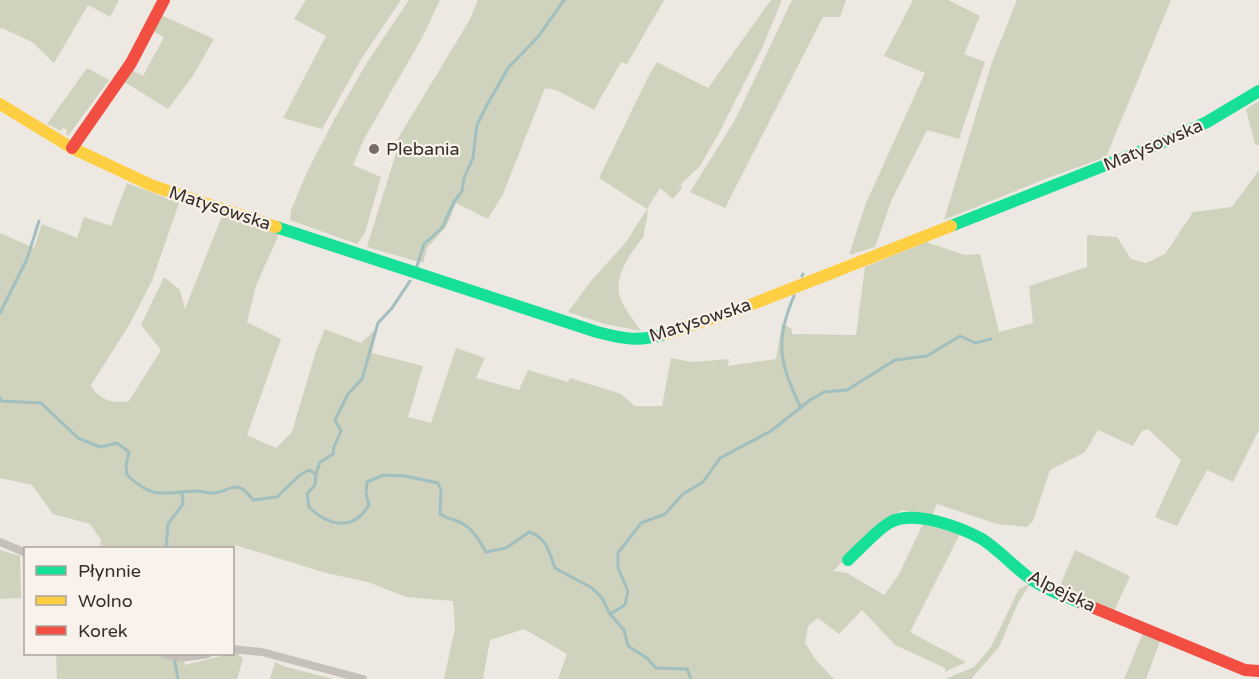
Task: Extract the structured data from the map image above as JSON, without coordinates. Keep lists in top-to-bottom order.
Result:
{
  "streets": {
    "street": ["Matysowska", "Alpejska"]
  },
  "places": ["Plebania"],
  "legend": ["Płynnie", "Wolno", "Korek"]
}
